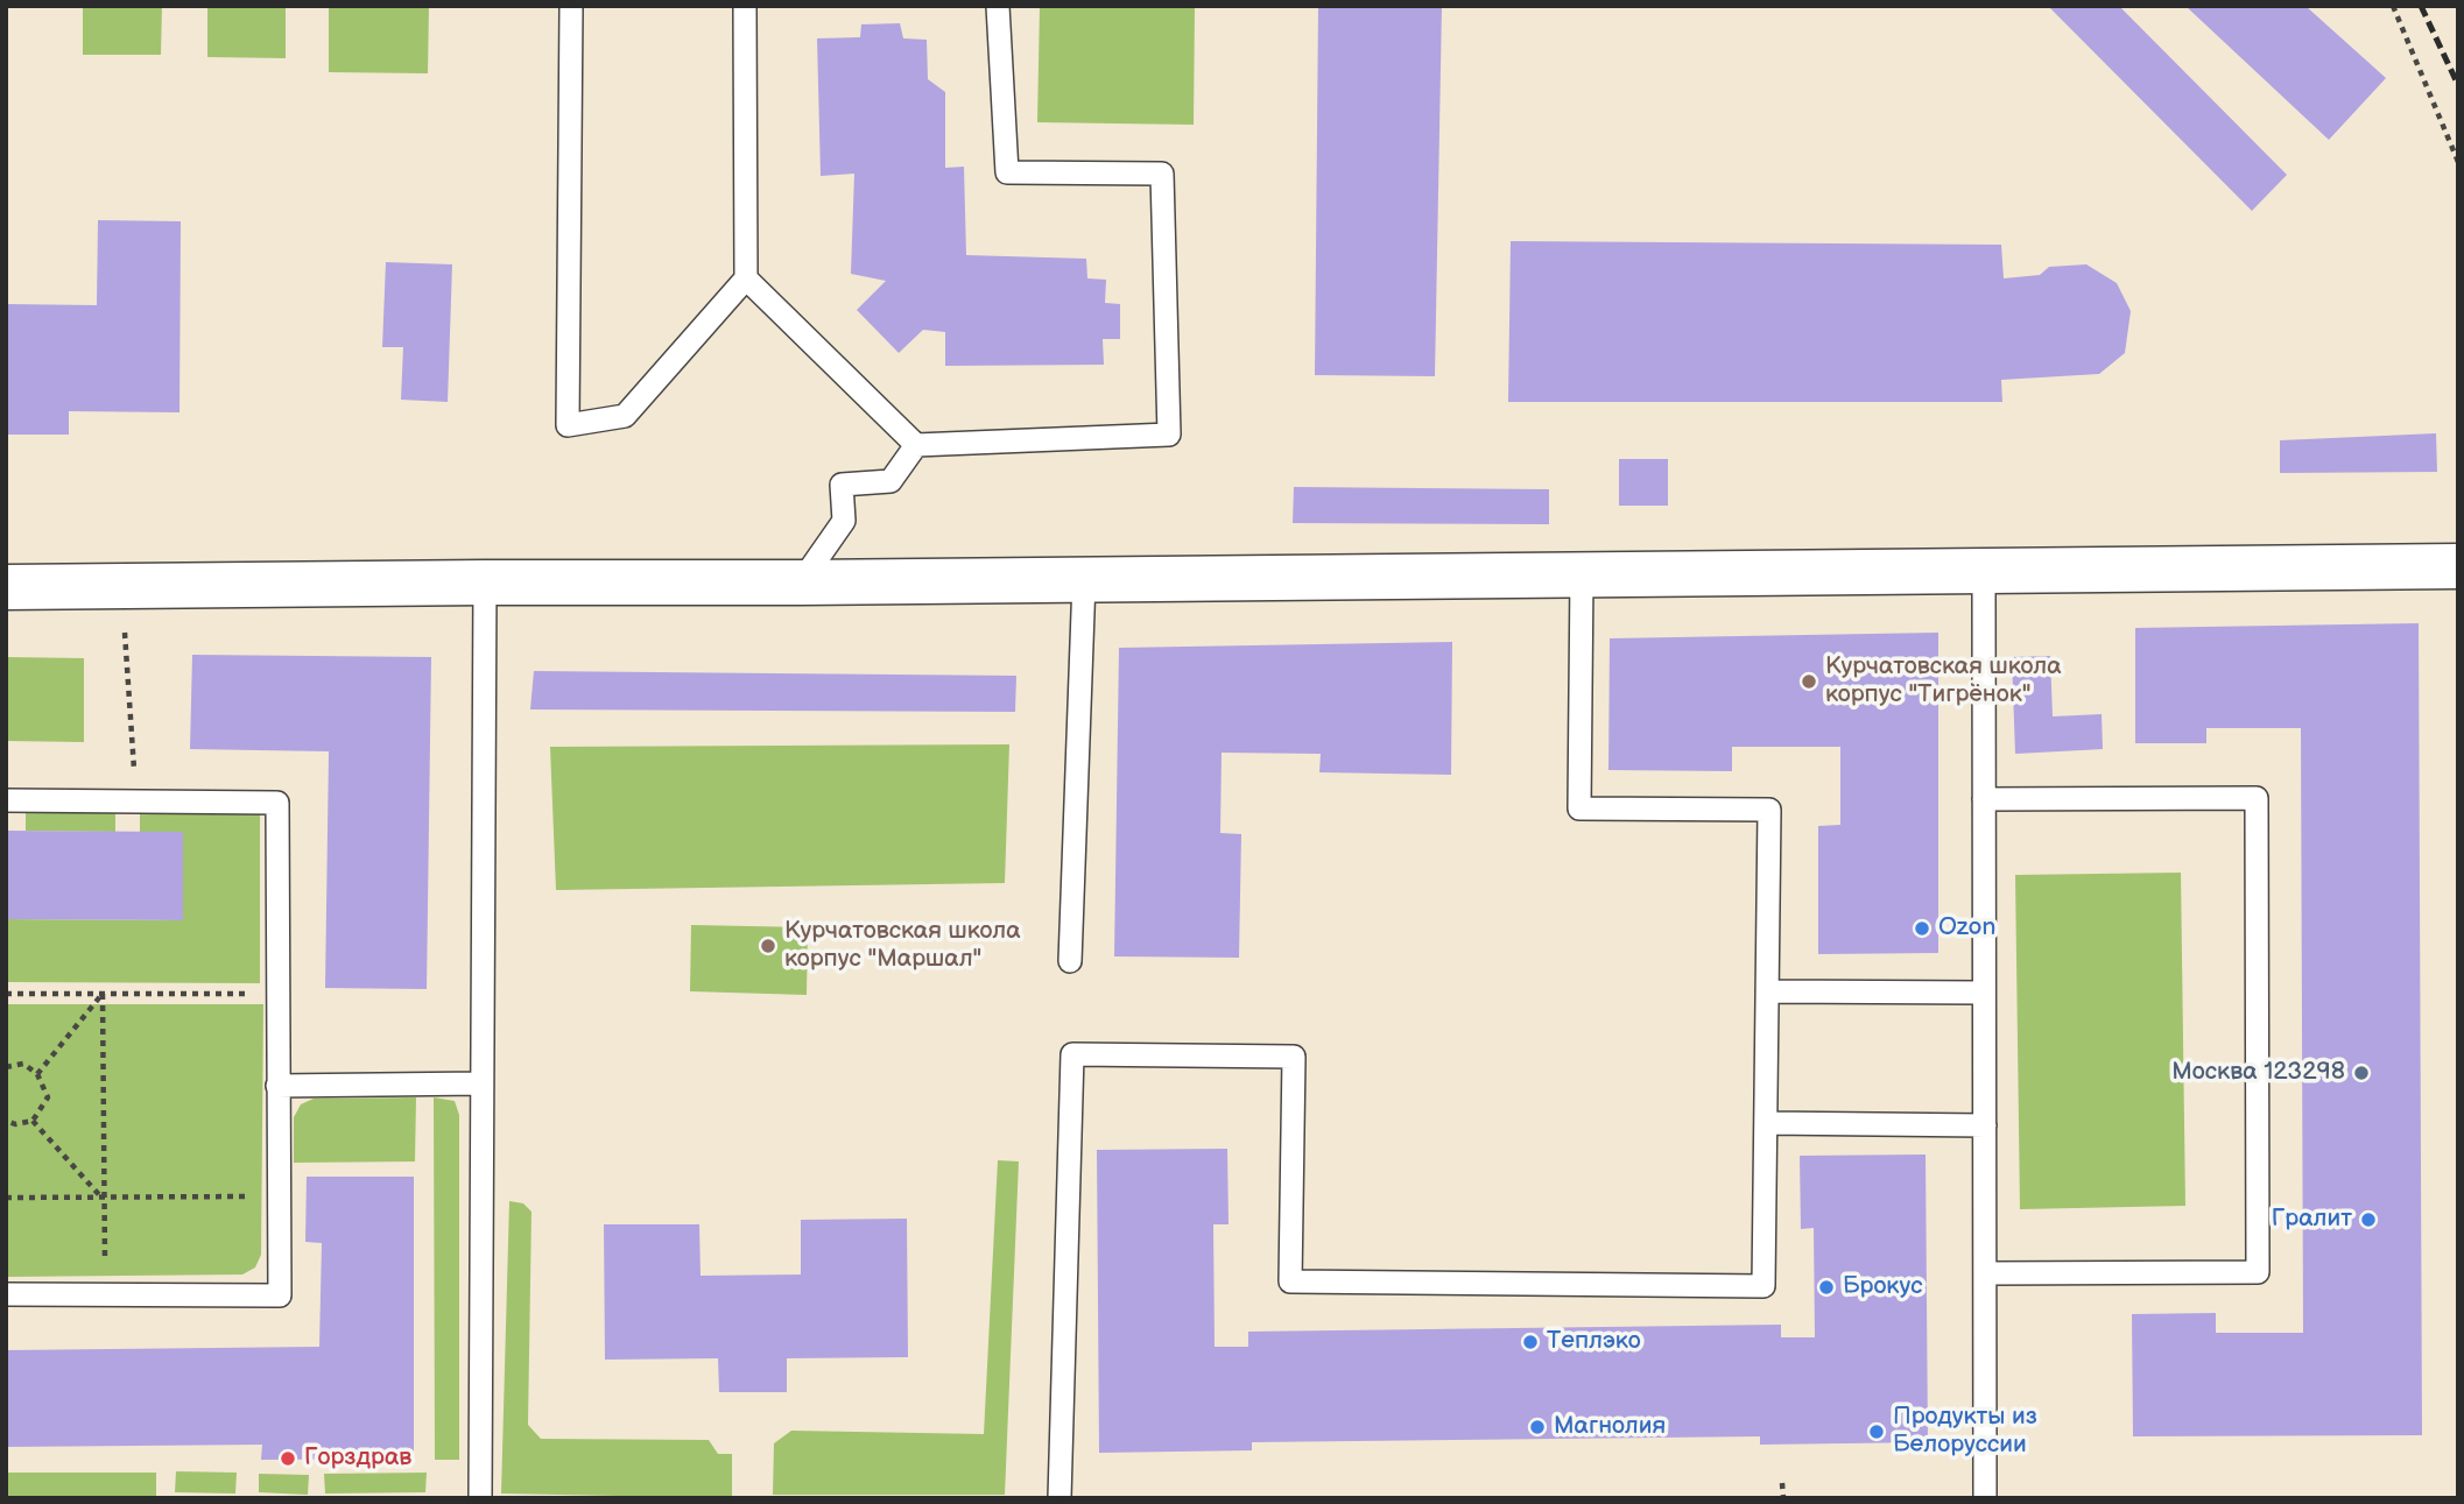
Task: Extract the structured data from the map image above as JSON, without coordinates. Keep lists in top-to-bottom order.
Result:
{
  "places": [
    "Курчатовская школа корпус \"Тигрёнок\"",
    "Ozon",
    "Курчатовская школа корпус \"Маршал\"",
    "Москва 123298",
    "Гралит",
    "Брокус",
    "Теплэко",
    "Магнолия",
    "Продукты из Белоруссии",
    "Горздрав"
  ]
}
